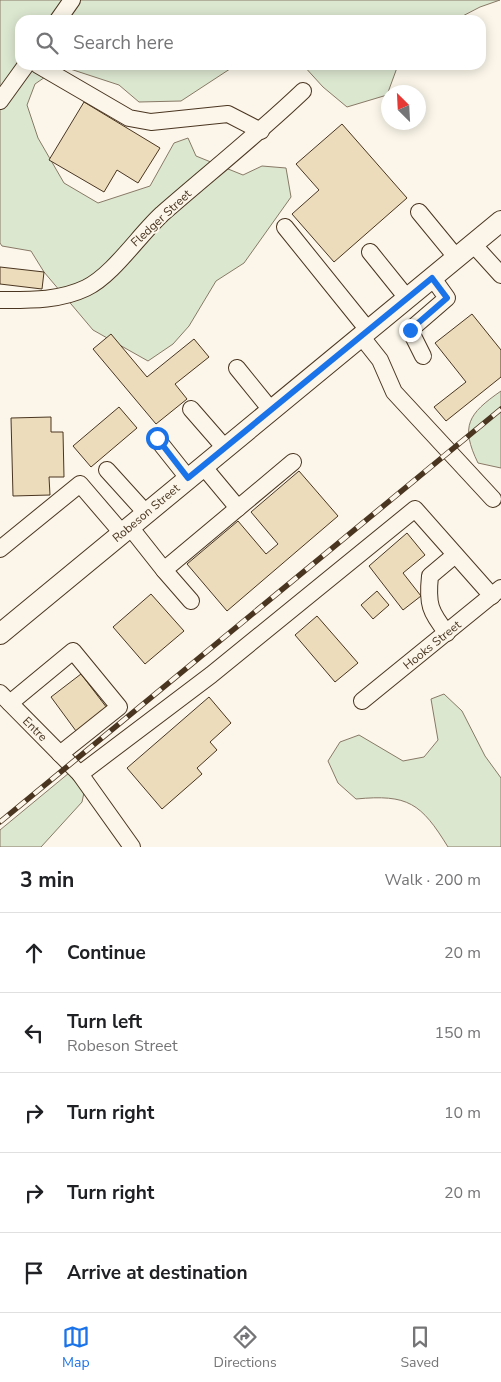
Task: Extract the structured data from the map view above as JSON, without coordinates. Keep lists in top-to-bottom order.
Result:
{
  "streets": {
    "main road": ["Robeson Street"],
    "street": ["Fledger Street", "Hooks Street", "Entre"]
  },
  "north": "top left",
  "page": {
    "search": "Search here",
    "heading": ["3 min", "Walk · 200 m"],
    "list": [
      ["Continue", "20 m"],
      ["Turn left", "Robeson Street", "150 m"],
      ["Turn right", "10 m"],
      ["Turn right", "20 m"],
      "Arrive at destination"
    ],
    "nav": ["Map", "Directions", "Saved"]
  }
}
